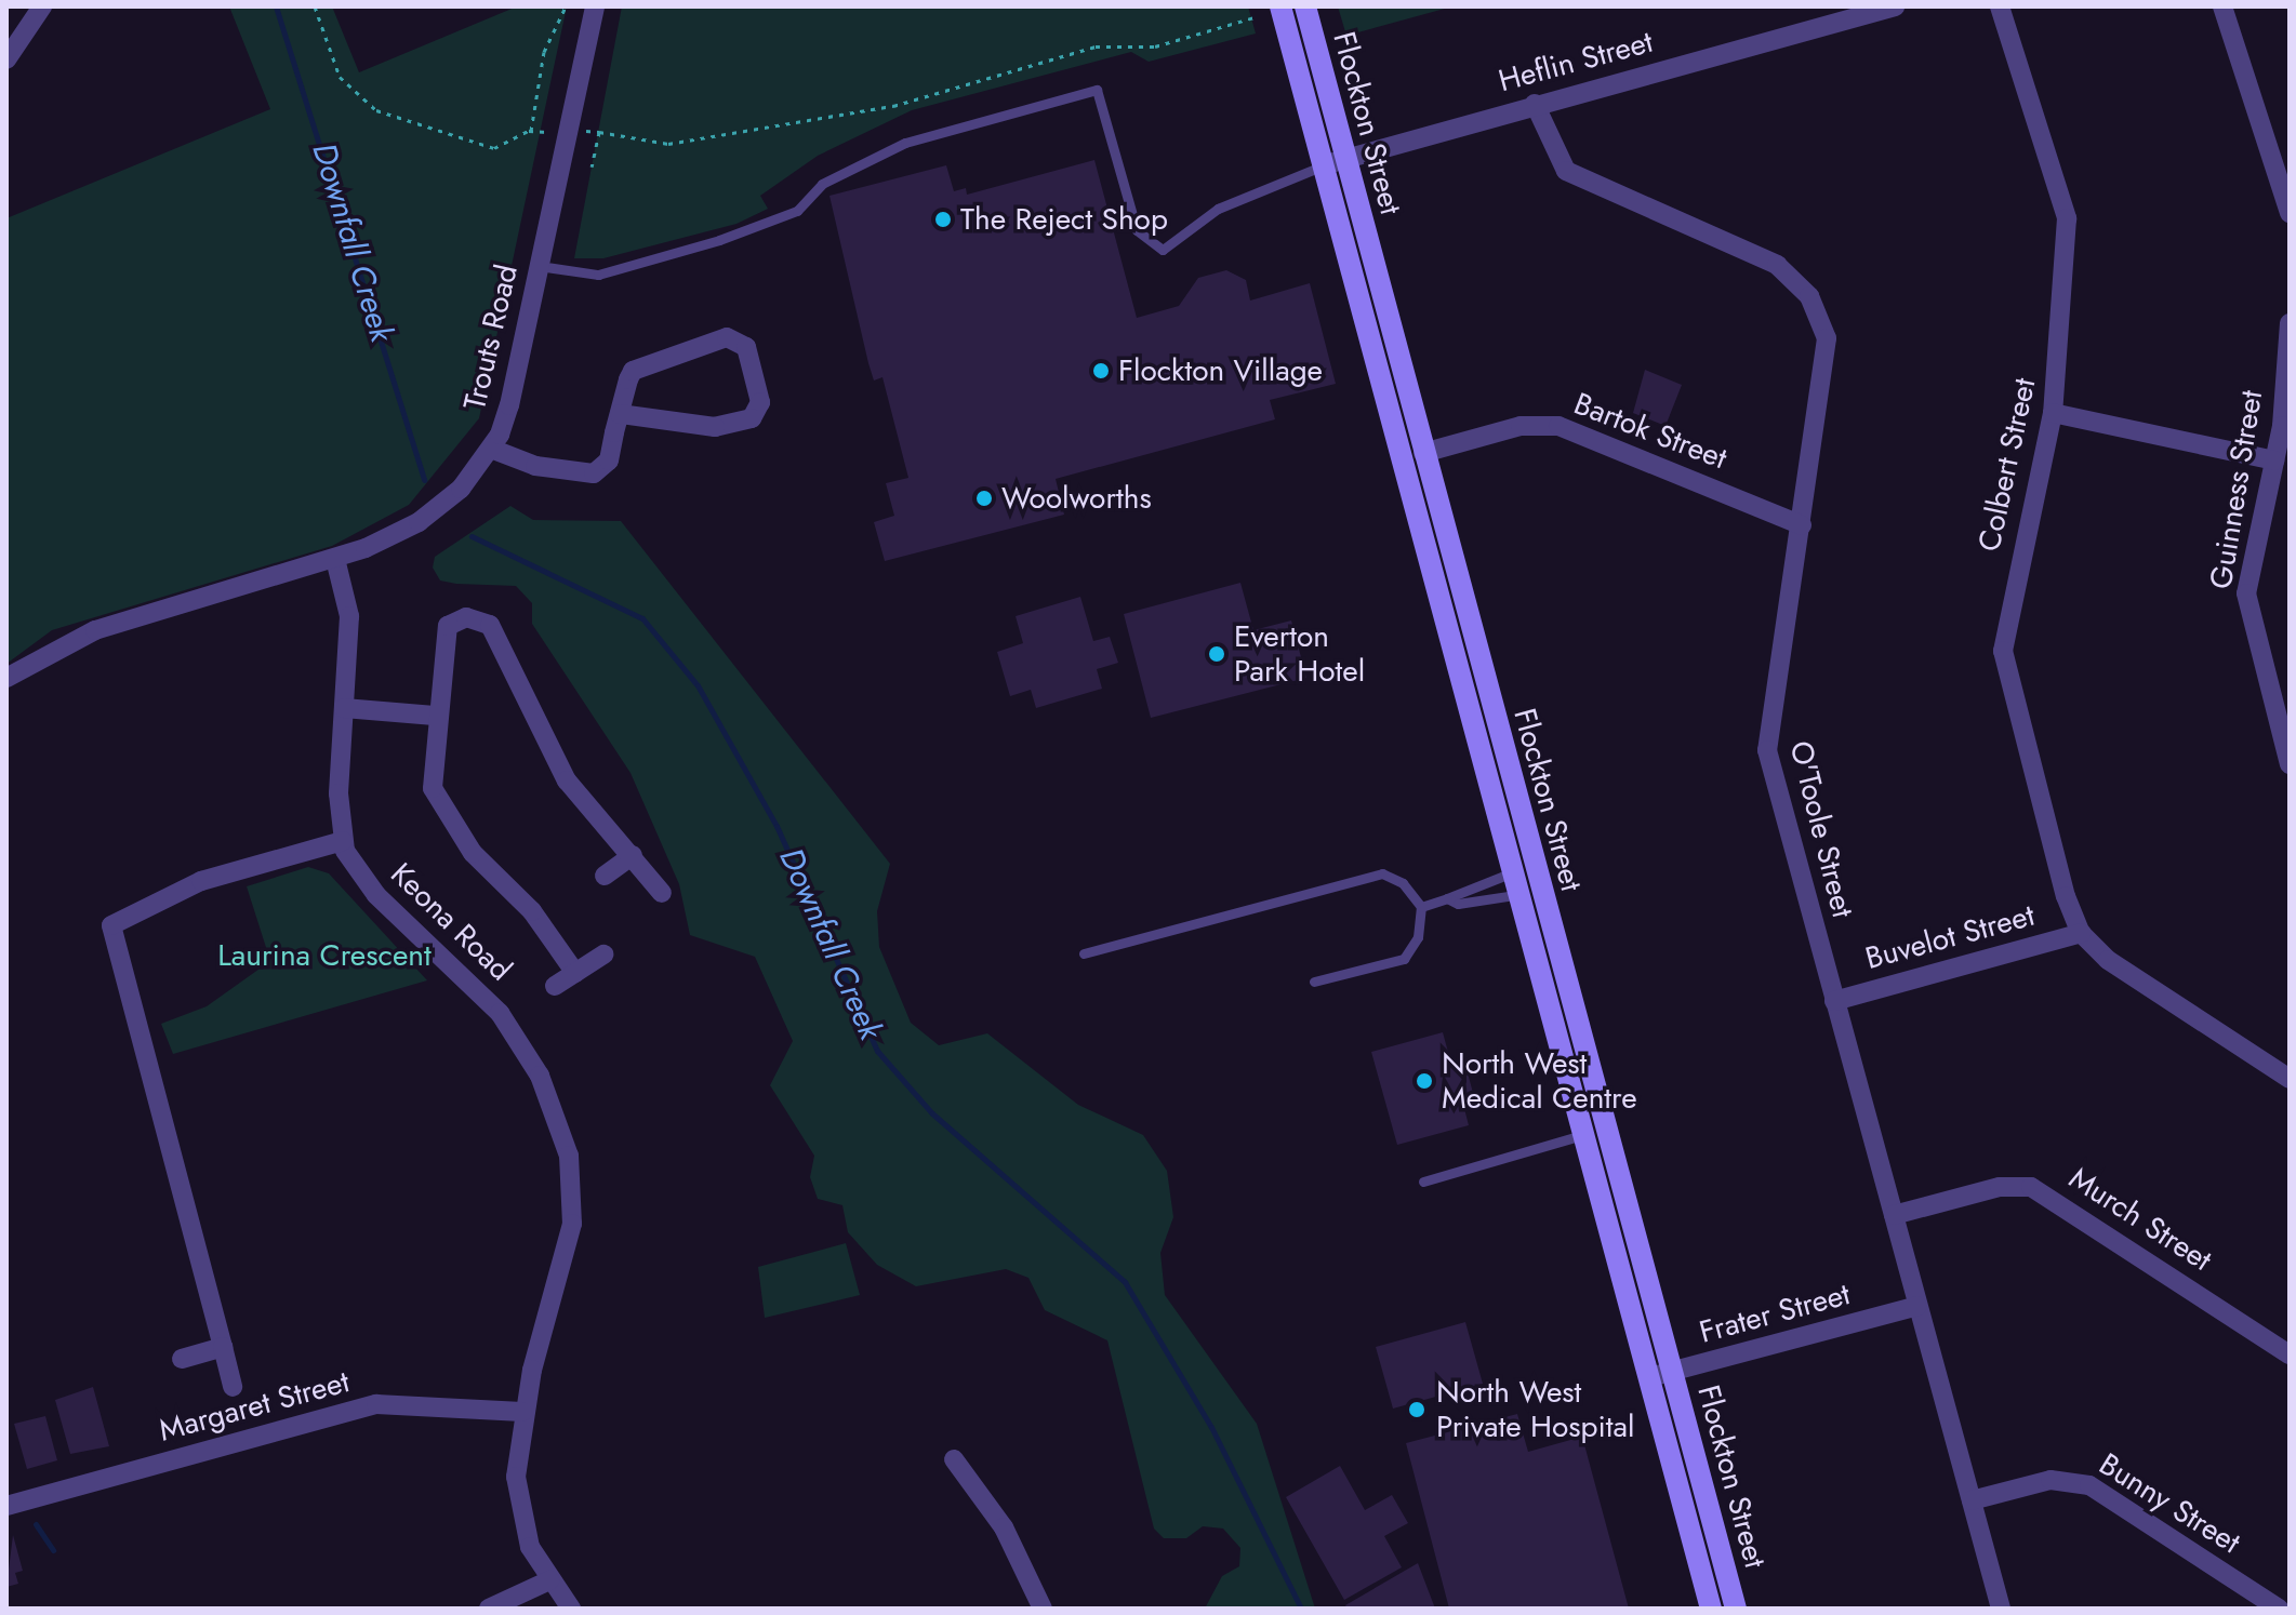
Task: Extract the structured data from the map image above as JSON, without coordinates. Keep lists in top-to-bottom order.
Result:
{
  "streets": {
    "street": [
      "Heflin Street",
      "Flockton Street",
      "Trouts Road",
      "Bartok Street",
      "Colbert Street",
      "Guinness Street",
      "O'Toole Street",
      "Keona Road",
      "Buvelot Street",
      "Murch Street",
      "Frater Street",
      "Margaret Street",
      "Bunny Street"
    ]
  },
  "crossings": [
    ["Heflin Street", "Flockton Street"],
    ["Heflin Street", "O'Toole Street"],
    ["Flockton Street", "Bartok Street"],
    ["Flockton Street", "Frater Street"],
    ["Bartok Street", "O'Toole Street"],
    ["Colbert Street", "Buvelot Street"],
    ["O'Toole Street", "Buvelot Street"],
    ["O'Toole Street", "Murch Street"],
    ["O'Toole Street", "Frater Street"],
    ["O'Toole Street", "Bunny Street"],
    ["Keona Road", "Margaret Street"]
  ],
  "water": ["Downfall Creek"],
  "parks": ["Laurina Crescent"],
  "places": [
    "The Reject Shop",
    "Flockton Village",
    "Woolworths",
    "Everton Park Hotel",
    "North West Medical Centre",
    "North West Private Hospital"
  ]
}
